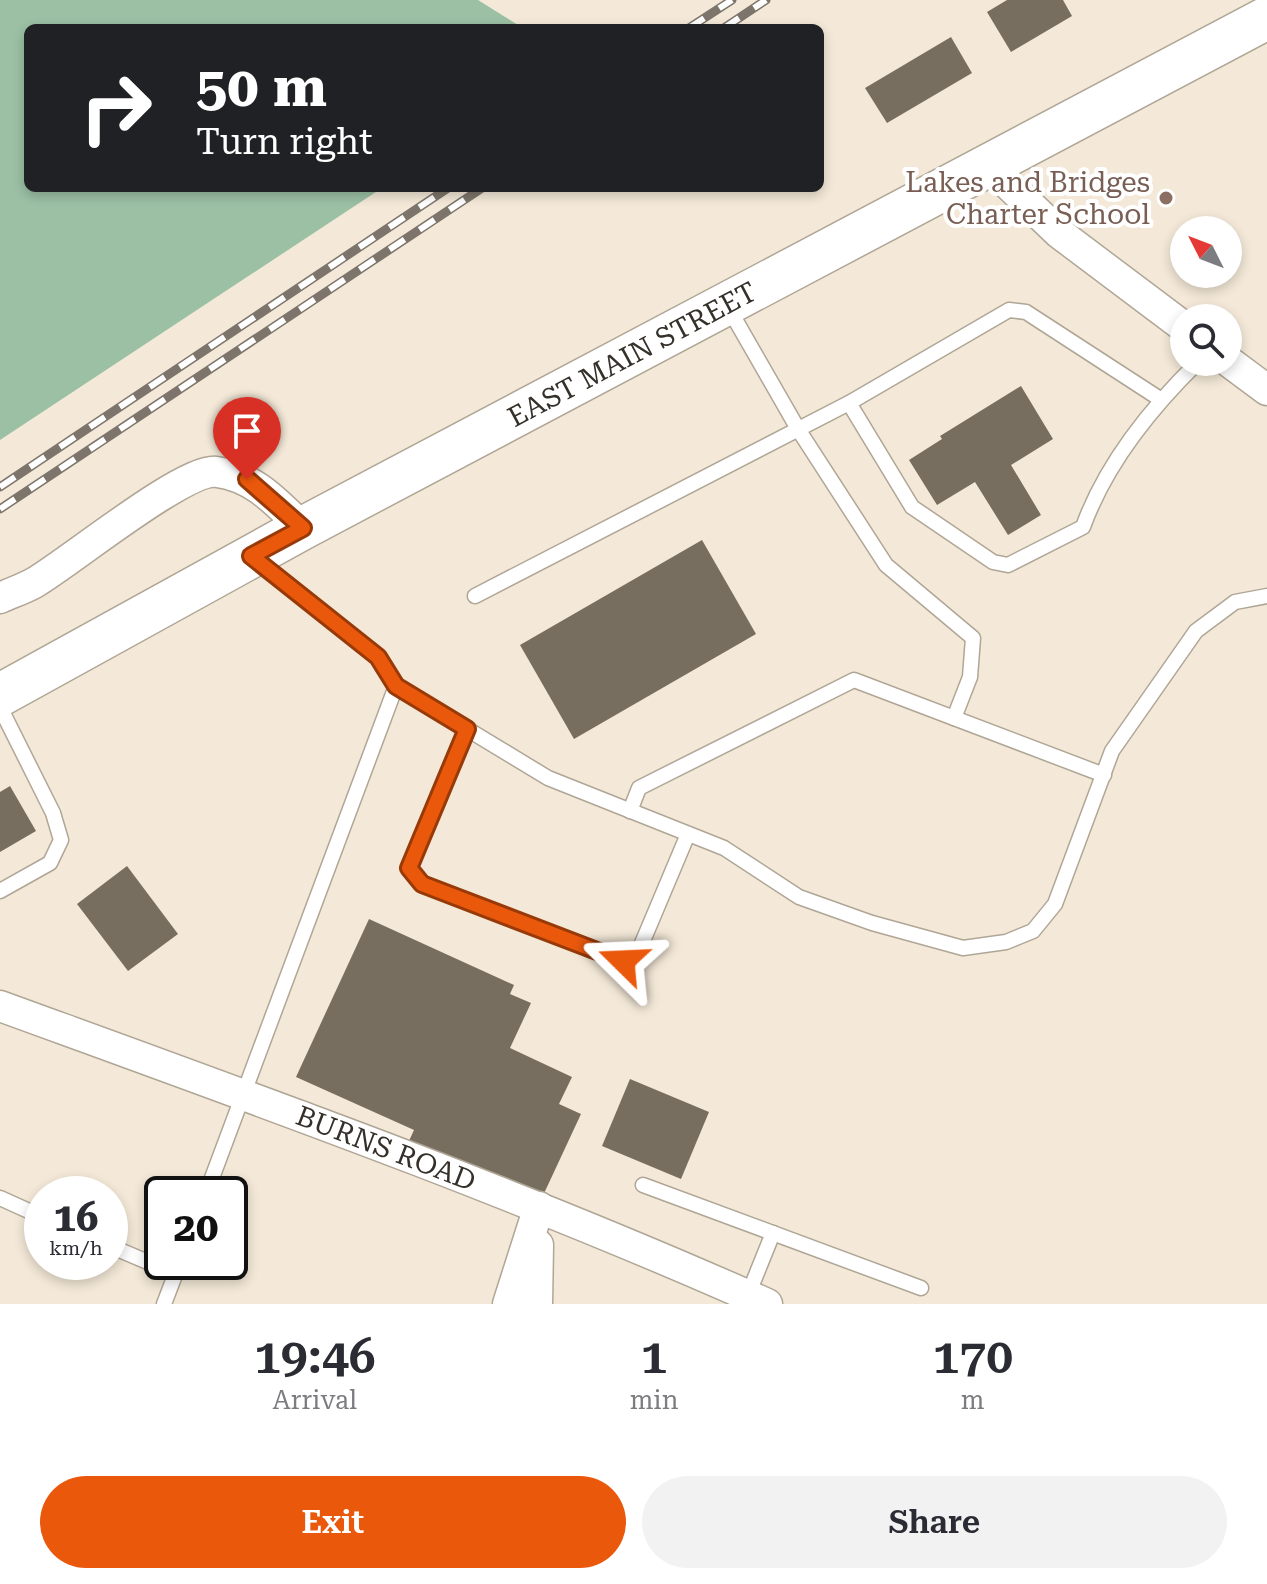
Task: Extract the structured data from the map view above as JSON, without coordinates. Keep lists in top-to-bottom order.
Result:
{
  "streets": {
    "main road": ["EAST MAIN STREET"],
    "street": ["BURNS ROAD"]
  },
  "places": ["Lakes and Bridges Charter School"],
  "north": "top left",
  "page": {
    "turn": ["50 m", "Turn right"],
    "speed": "16 km/h",
    "limit": "20",
    "eta": [
      "19:46",
      "Arrival",
      "1",
      "min",
      "170",
      "m"
    ],
    "buttons": ["Exit", "Share"]
  }
}
